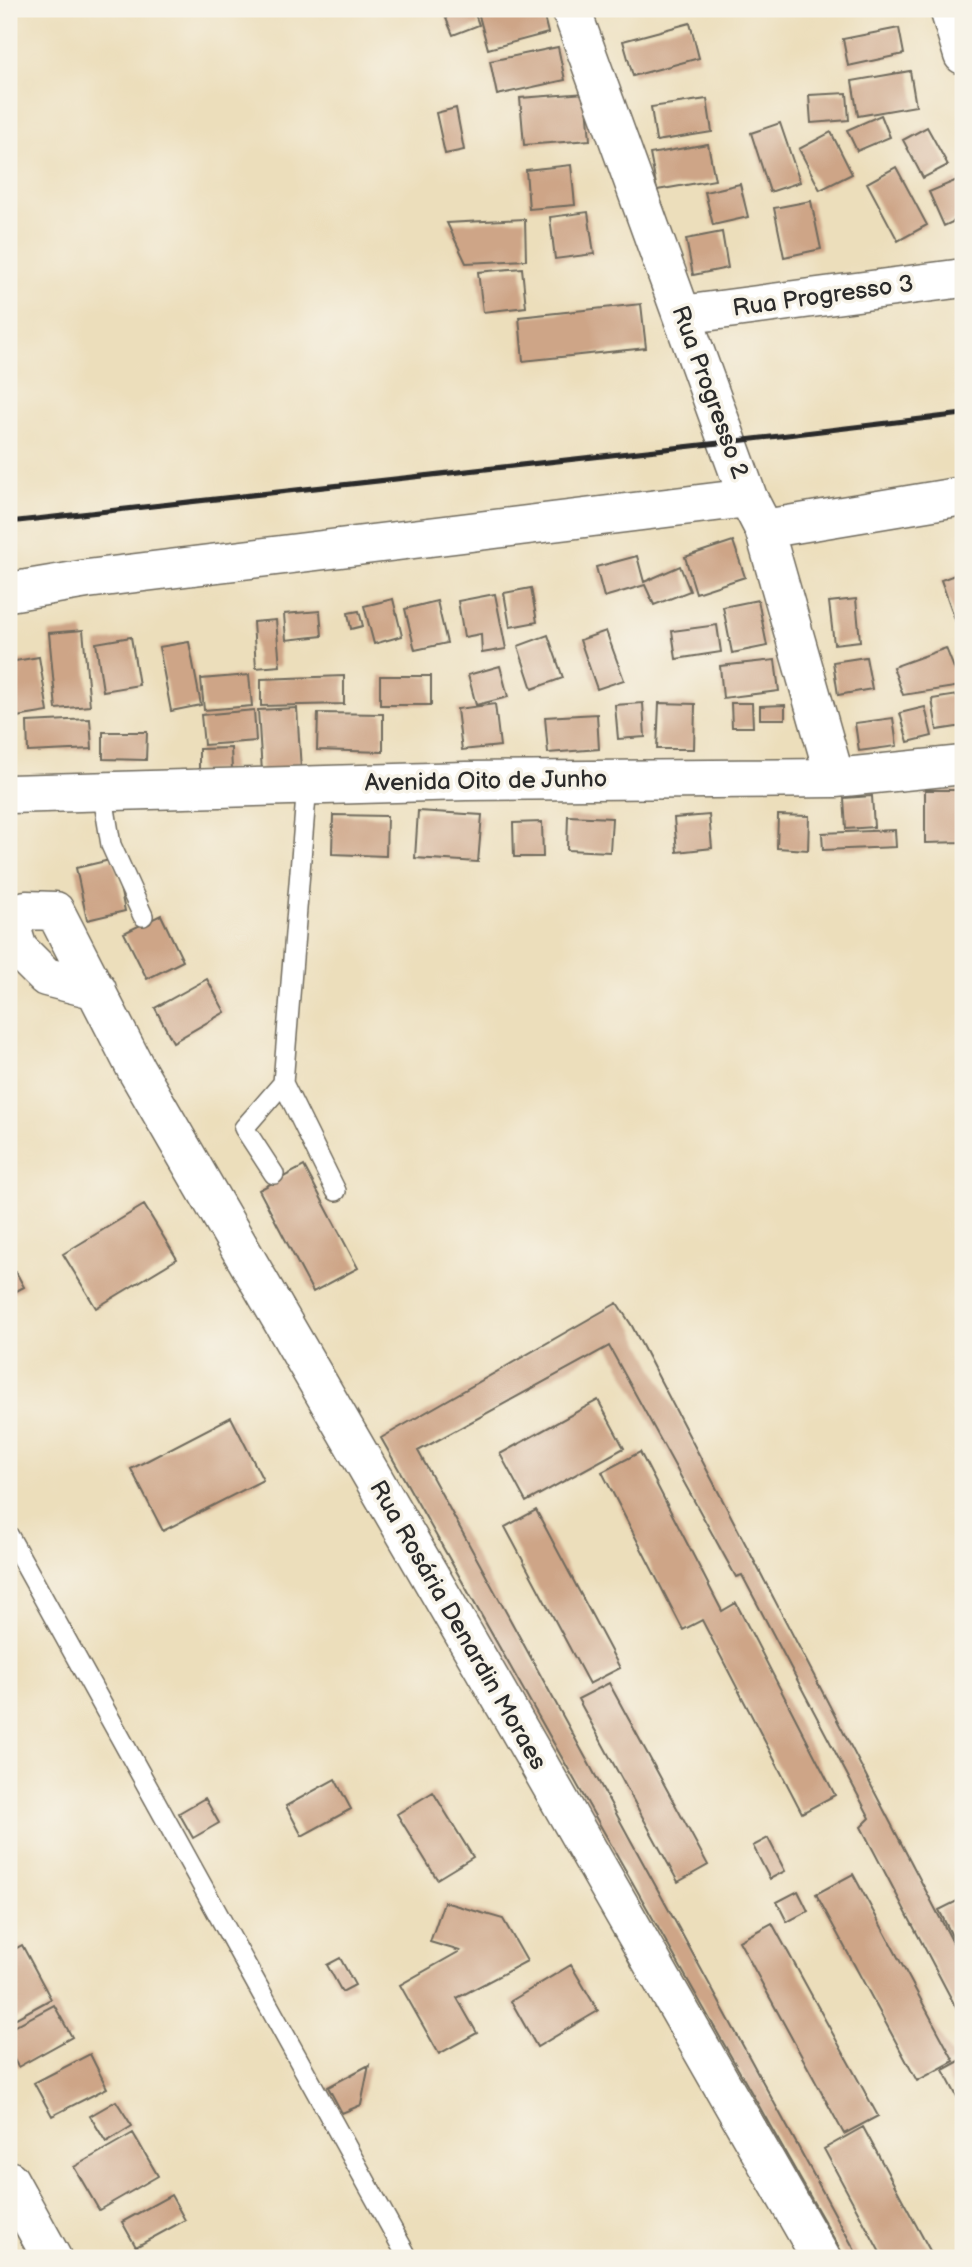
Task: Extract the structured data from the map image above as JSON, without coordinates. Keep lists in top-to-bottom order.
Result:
{
  "streets": {
    "street": [
      "Rua Progresso 3",
      "Rua Progresso 2",
      "Avenida Oito de Junho",
      "Rua Rosária Denardin Moraes"
    ]
  },
  "crossings": [
    ["Rua Progresso 3", "Rua Progresso 2"],
    ["Rua Progresso 2", "Avenida Oito de Junho"]
  ]
}
